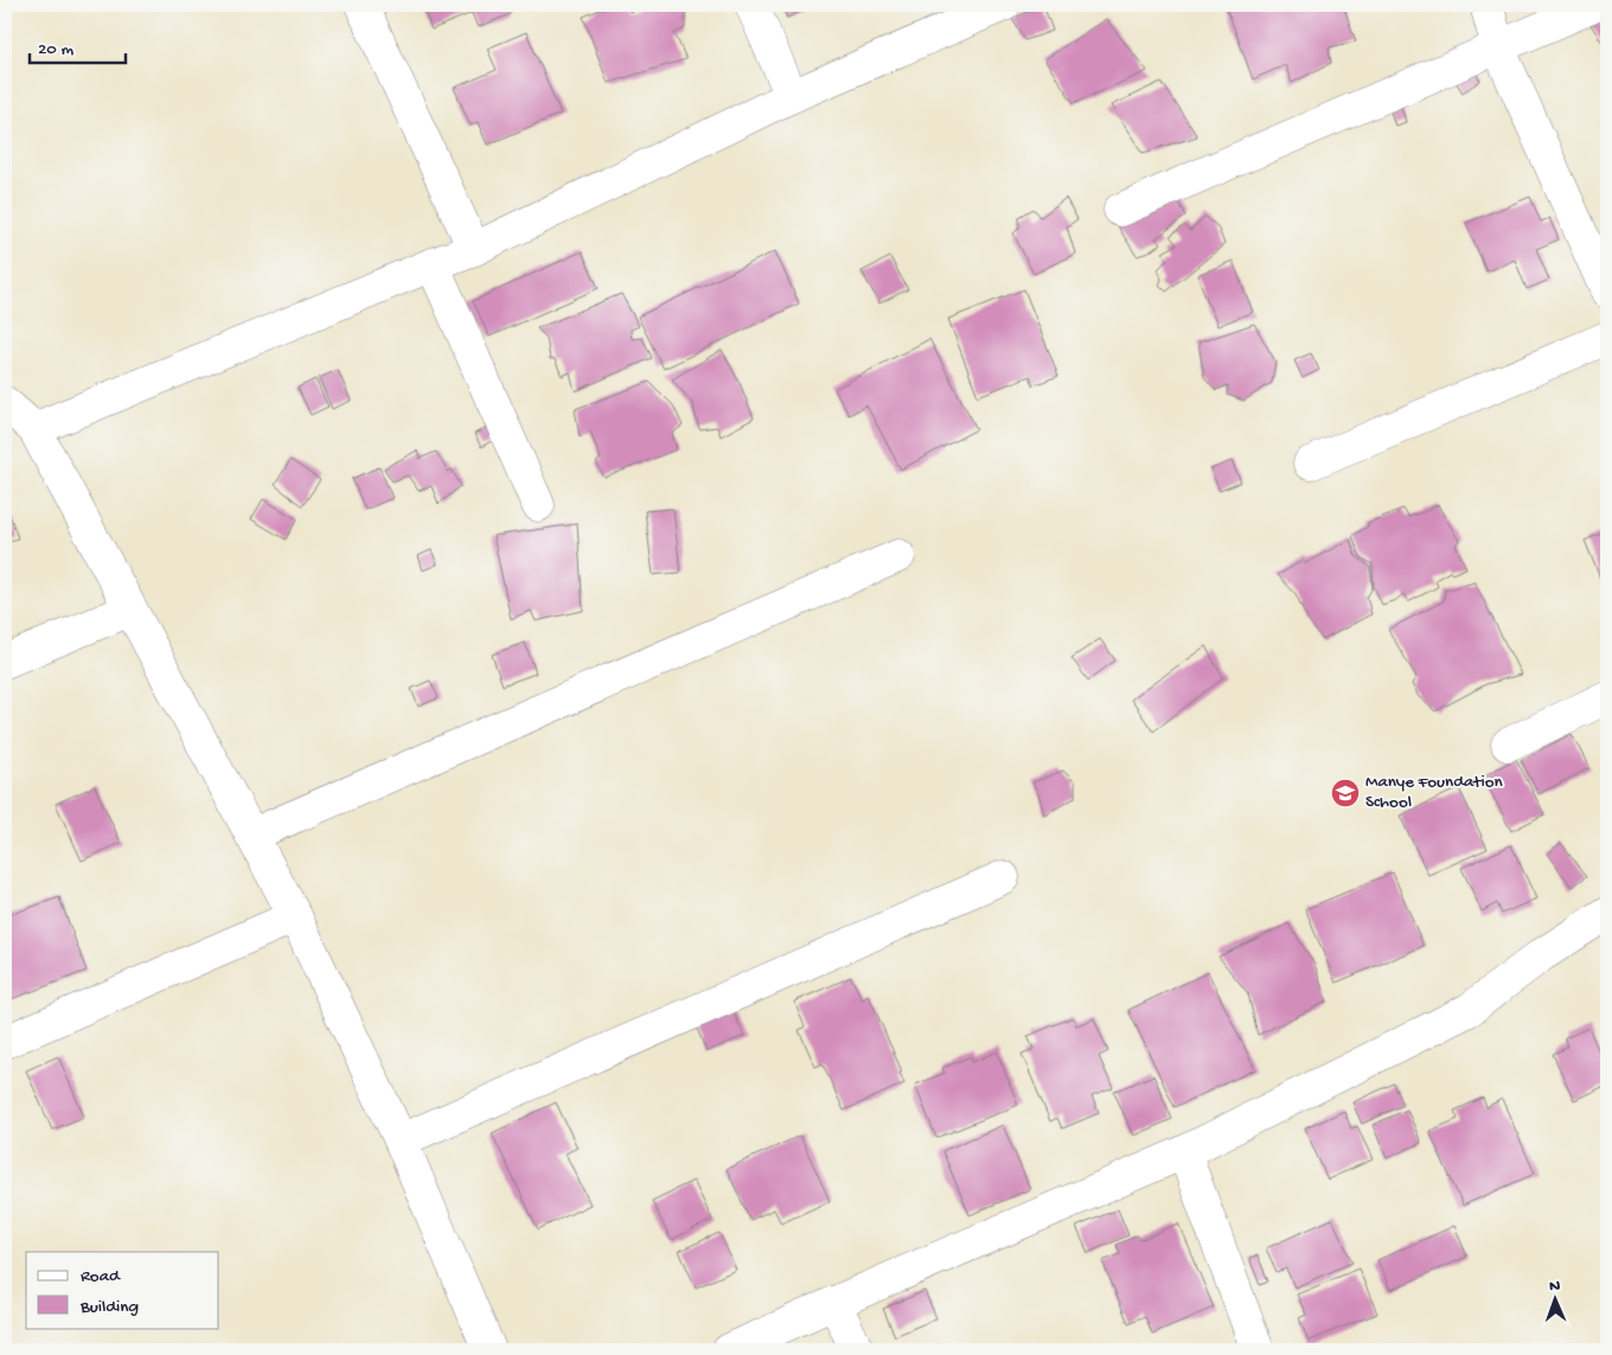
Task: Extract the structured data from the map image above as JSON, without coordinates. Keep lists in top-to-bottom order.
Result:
{
  "places": {
    "school or university": ["Manye Foundation School"]
  },
  "legend": ["Road", "Building"],
  "scale_bar": "20 m",
  "north": "top"
}
